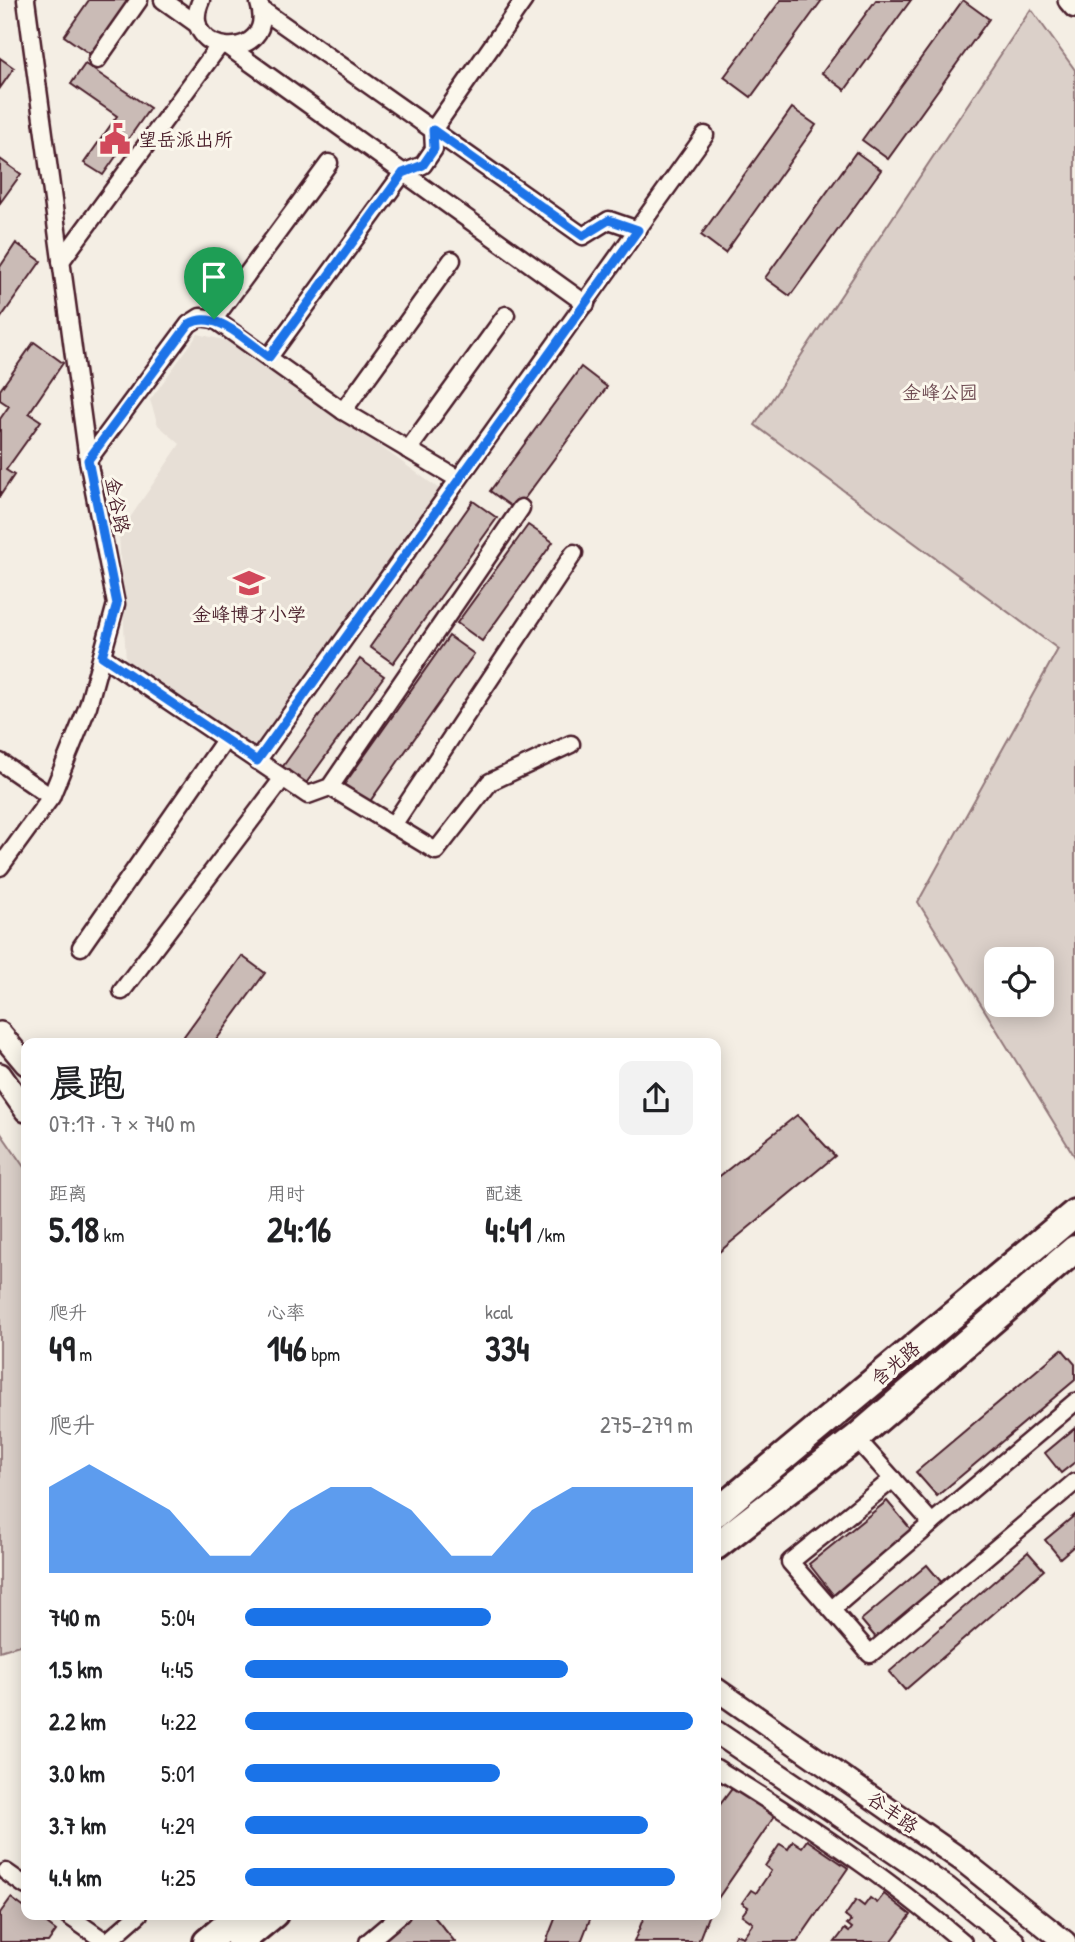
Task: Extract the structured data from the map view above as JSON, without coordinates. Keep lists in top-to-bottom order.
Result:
{
  "streets": {
    "main road": ["含光路"],
    "street": ["金谷路", "谷丰路"]
  },
  "parks": ["金峰公园"],
  "places": {
    "public building": ["望岳派出所"],
    "school or university": ["金峰博才小学"]
  },
  "page": {
    "heading": ["晨跑", "07:17 · 7 × 740 m"],
    "stats": [
      ["距离", "5.18 km"],
      ["用时", "24:16"],
      ["配速", "4:41 /km"],
      ["爬升", "49 m"],
      ["心率", "146 bpm"],
      ["kcal", "334"]
    ],
    "chart": ["爬升", "275–279 m"],
    "list": [
      {
        "name": "740 m",
        "note": "5:04"
      },
      {
        "name": "1.5 km",
        "note": "4:45"
      },
      {
        "name": "2.2 km",
        "note": "4:22"
      },
      {
        "name": "3.0 km",
        "note": "5:01"
      },
      {
        "name": "3.7 km",
        "note": "4:29"
      },
      {
        "name": "4.4 km",
        "note": "4:25"
      }
    ]
  }
}
